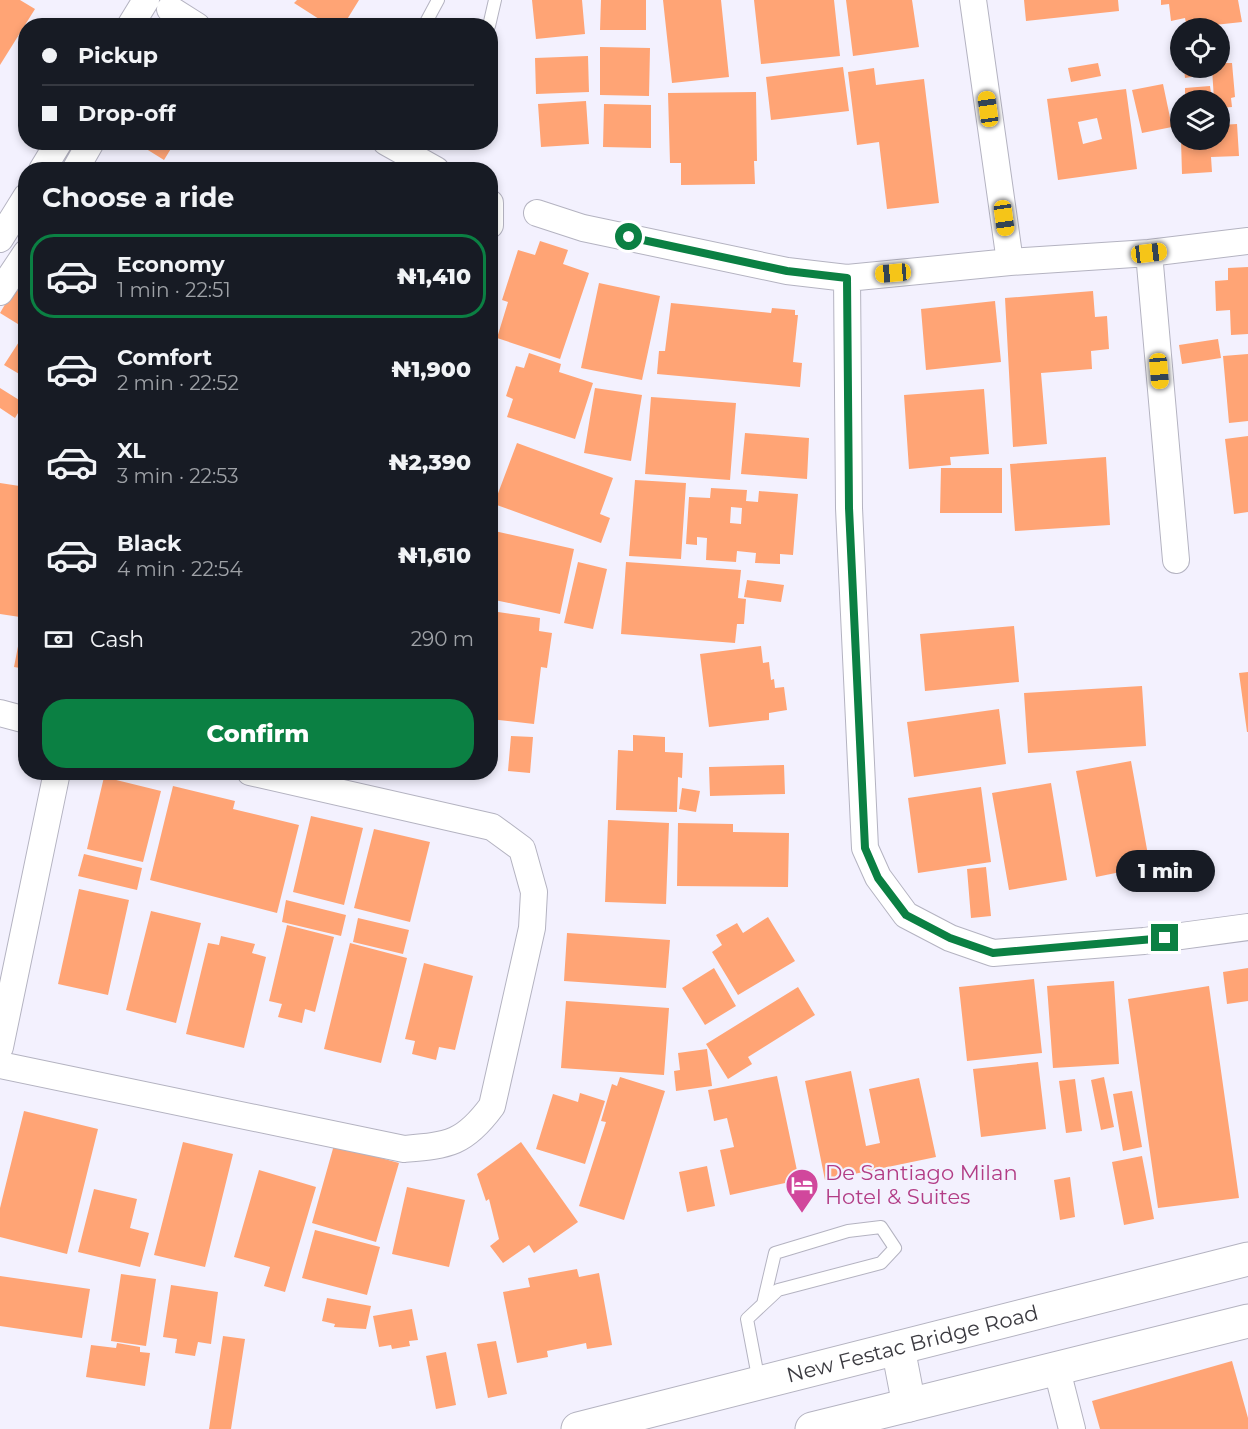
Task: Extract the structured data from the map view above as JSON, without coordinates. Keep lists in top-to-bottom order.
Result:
{
  "streets": {
    "main road": ["New Festac Bridge Road"]
  },
  "places": {
    "hotel": ["De Santiago Milan Hotel & Suites"]
  },
  "page": {
    "banner": ["Pickup", "Drop-off"],
    "heading": "Choose a ride",
    "list": [
      {
        "name": "Economy",
        "note": "1 min · 22:51",
        "value": "₦1,410"
      },
      {
        "name": "Comfort",
        "note": "2 min · 22:52",
        "value": "₦1,900"
      },
      {
        "name": "XL",
        "note": "3 min · 22:53",
        "value": "₦2,390"
      },
      {
        "name": "Black",
        "note": "4 min · 22:54",
        "value": "₦1,610"
      }
    ],
    "pay": ["Cash", "290 m"],
    "buttons": "Confirm",
    "bubble": "1 min"
  }
}
